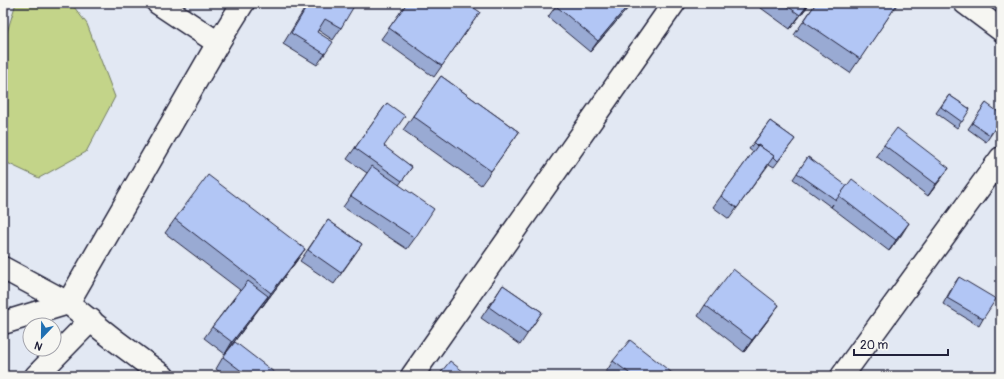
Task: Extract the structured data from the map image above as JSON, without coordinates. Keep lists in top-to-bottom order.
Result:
{
  "scale_bar": "20 m",
  "north": "bottom"
}
